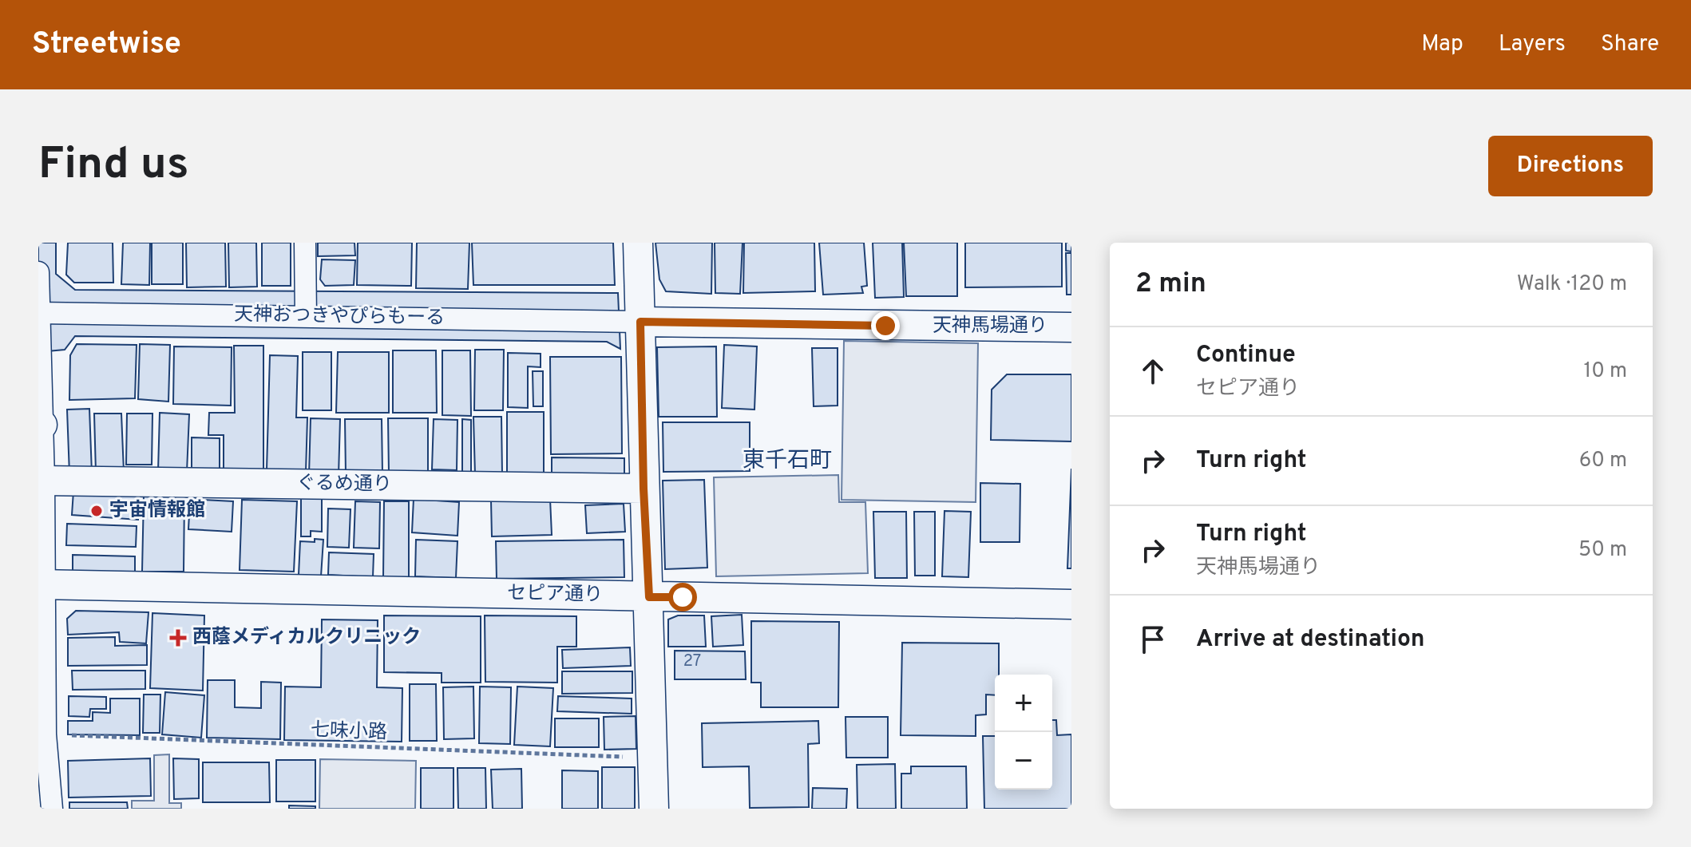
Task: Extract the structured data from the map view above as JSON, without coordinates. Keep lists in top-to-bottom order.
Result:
{
  "streets": {
    "street": [
      "天神おつきやぴらもーる",
      "天神馬場通り",
      "ぐるめ通り",
      "セピア通り"
    ],
    "path": ["七味小路"]
  },
  "crossings": [
    ["天神おつきやぴらもーる", "天神馬場通り"]
  ],
  "districts": ["東千石町"],
  "places": {
    "other": ["宇宙情報館"],
    "health": ["西蔭メディカルクリニック"]
  },
  "house_numbers": ["27"],
  "page": {
    "header": "Streetwise",
    "nav": ["Map", "Layers", "Share"],
    "buttons": "Directions",
    "title": "Find us",
    "heading": ["2 min", "Walk · 120 m"],
    "list": [
      ["Continue", "セピア通り", "10 m"],
      ["Turn right", "60 m"],
      ["Turn right", "天神馬場通り", "50 m"],
      "Arrive at destination"
    ],
    "map_buttons": ["+", "−"]
  }
}
